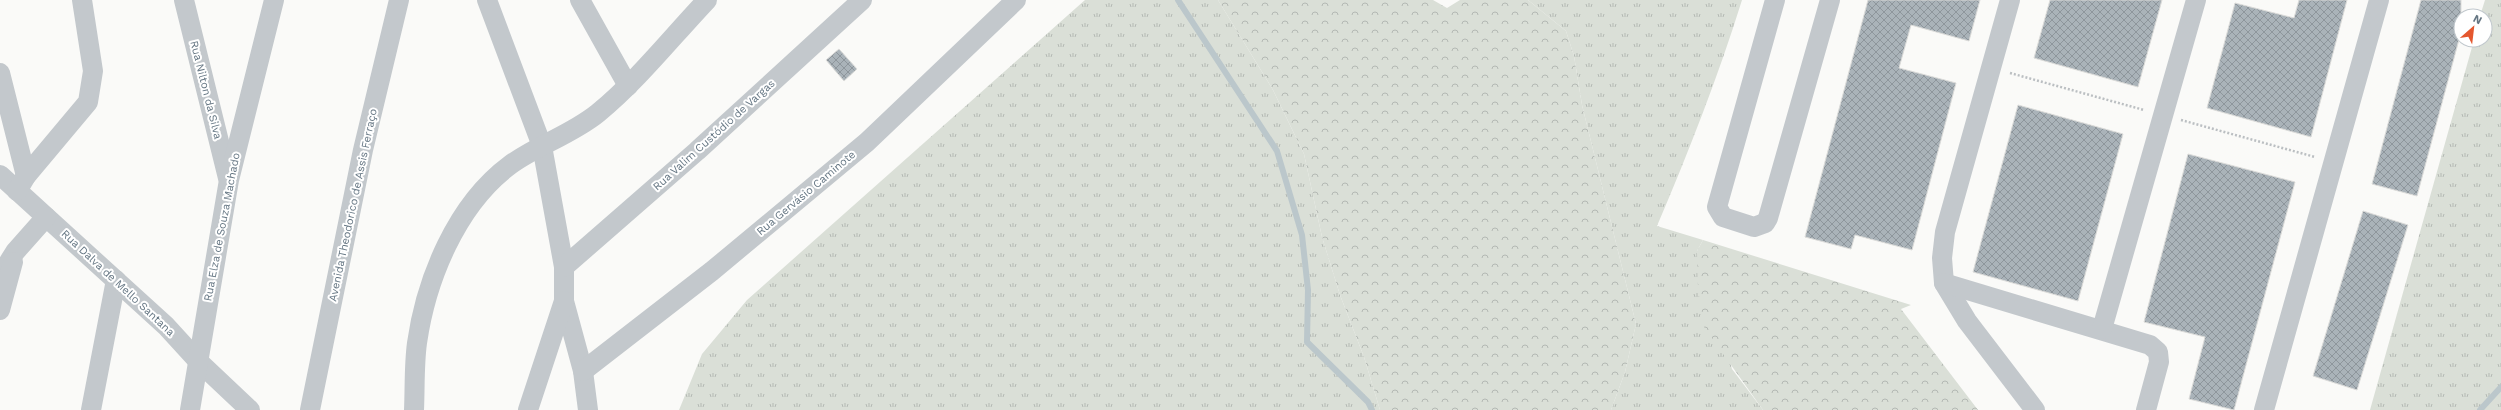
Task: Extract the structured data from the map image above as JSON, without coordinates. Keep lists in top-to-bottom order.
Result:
{
  "streets": {
    "street": [
      "Rua Nilton da Silva",
      "Rua Valim Custódio de Vargas",
      "Rua Gervásio Caminote",
      "Avenida Theodorico de Assis Ferraço",
      "Rua Elza de Souza Machado",
      "Rua Dalva de Mello Santana"
    ]
  },
  "crossings": [
    ["Rua Nilton da Silva", "Rua Elza de Souza Machado"],
    ["Rua Elza de Souza Machado", "Rua Dalva de Mello Santana"]
  ],
  "north": "top right"
}
